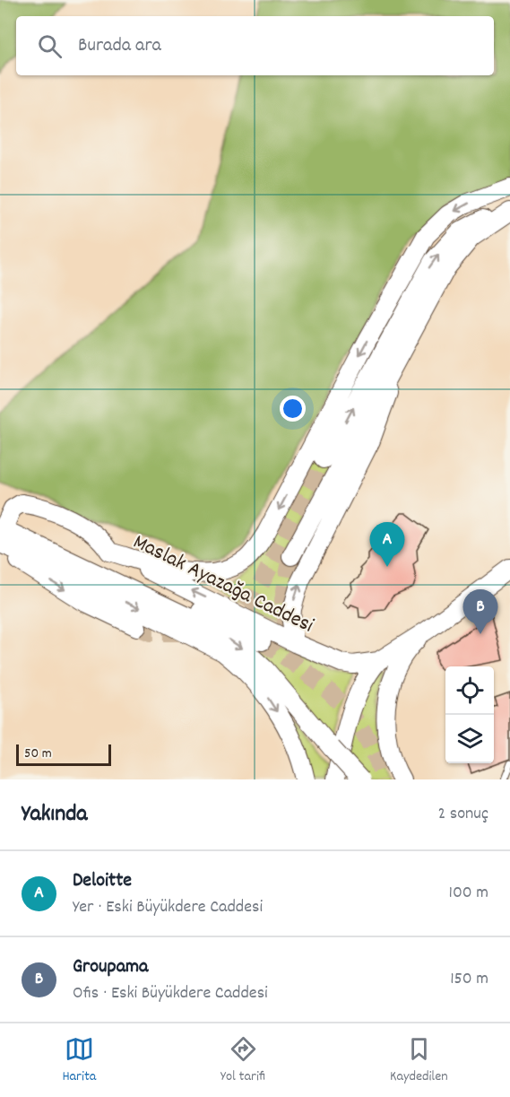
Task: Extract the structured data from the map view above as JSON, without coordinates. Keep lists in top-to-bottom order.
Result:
{
  "streets": {
    "main road": ["Maslak Ayazağa Caddesi"]
  },
  "scale_bar": "50 m",
  "page": {
    "search": "Burada ara",
    "pins": ["A", "B"],
    "scale": "50 m",
    "heading": ["Yakında", "2 sonuç"],
    "list": [
      {
        "mark": "A",
        "name": "Deloitte",
        "note": "Yer · Eski Büyükdere Caddesi",
        "value": "100 m"
      },
      {
        "mark": "B",
        "name": "Groupama",
        "note": "Ofis · Eski Büyükdere Caddesi",
        "value": "150 m"
      }
    ],
    "nav": ["Harita", "Yol tarifi", "Kaydedilen"]
  }
}
